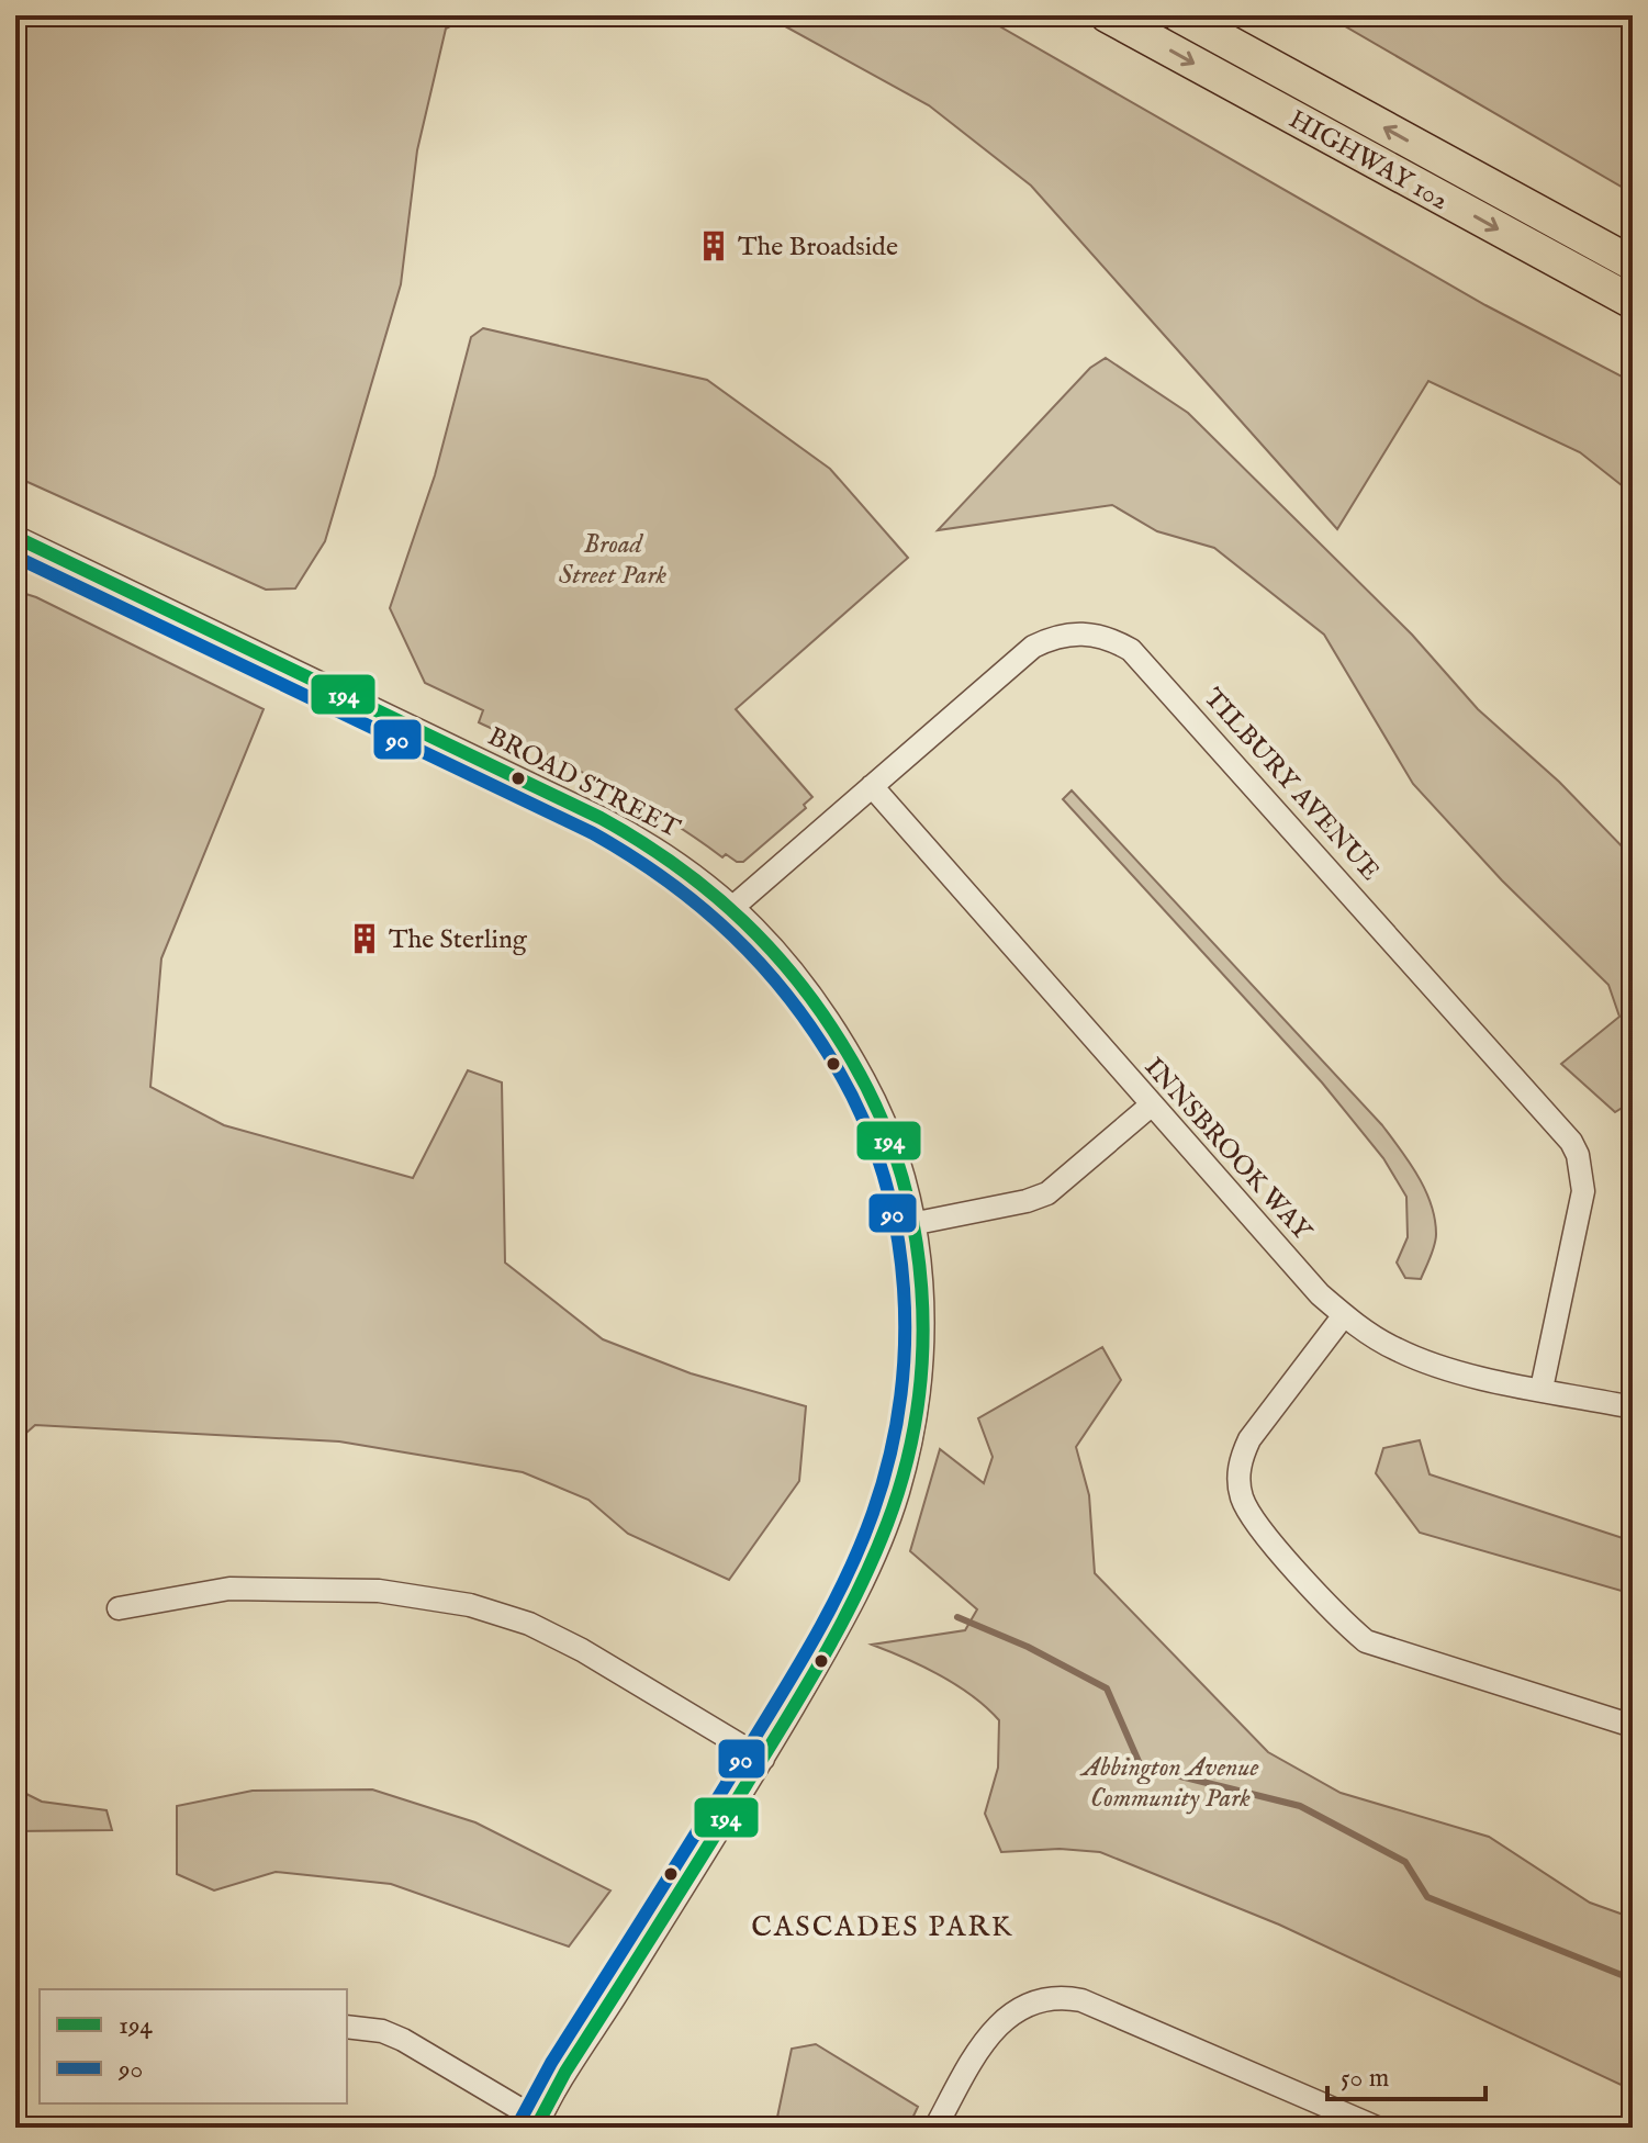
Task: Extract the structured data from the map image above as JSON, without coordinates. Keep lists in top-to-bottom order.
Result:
{
  "streets": {
    "highway": ["HIGHWAY 102"],
    "street": ["BROAD STREET", "TILBURY AVENUE", "INNSBROOK WAY"]
  },
  "crossings": [
    ["BROAD STREET", "TILBURY AVENUE"],
    ["TILBURY AVENUE", "INNSBROOK WAY"]
  ],
  "districts": ["CASCADES PARK"],
  "parks": ["Broad Street Park", "Abbington Avenue Community Park"],
  "places": {
    "building": ["The Broadside", "The Sterling"]
  },
  "lines": ["transit line 194", "transit line 90"],
  "legend": ["194", "90"],
  "scale_bar": "50 m"
}
